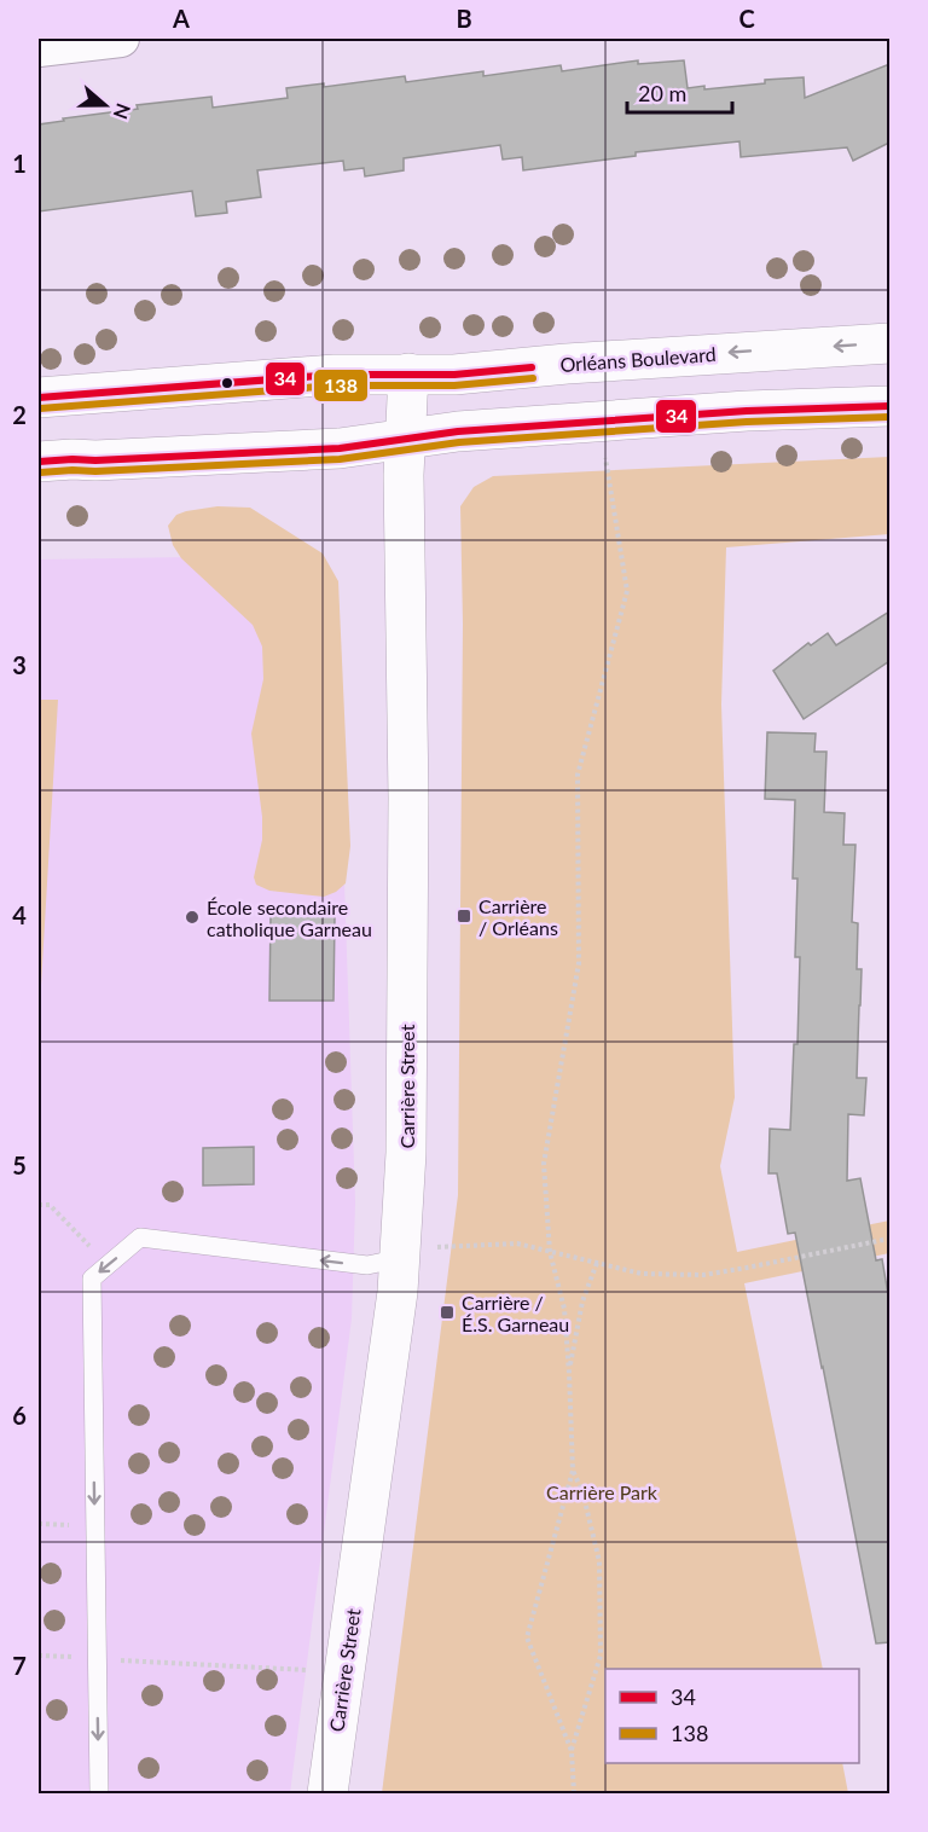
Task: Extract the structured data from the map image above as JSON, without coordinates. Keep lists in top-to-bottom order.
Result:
{
  "streets": {
    "main road": ["Orléans Boulevard", "Carrière Street"]
  },
  "crossings": [
    ["Orléans Boulevard", "Carrière Street"]
  ],
  "parks": ["Carrière Park"],
  "places": {
    "transit": ["Carrière / Orléans", "Carrière / É.S. Garneau"],
    "other": ["École secondaire catholique Garneau"]
  },
  "lines": ["transit line 34", "transit line 138"],
  "legend": ["34", "138"],
  "scale_bar": "20 m",
  "north": "right",
  "grid": {
    "columns": ["A", "B", "C"],
    "rows": [
      "1",
      "2",
      "3",
      "4",
      "5",
      "6",
      "7"
    ]
  }
}
